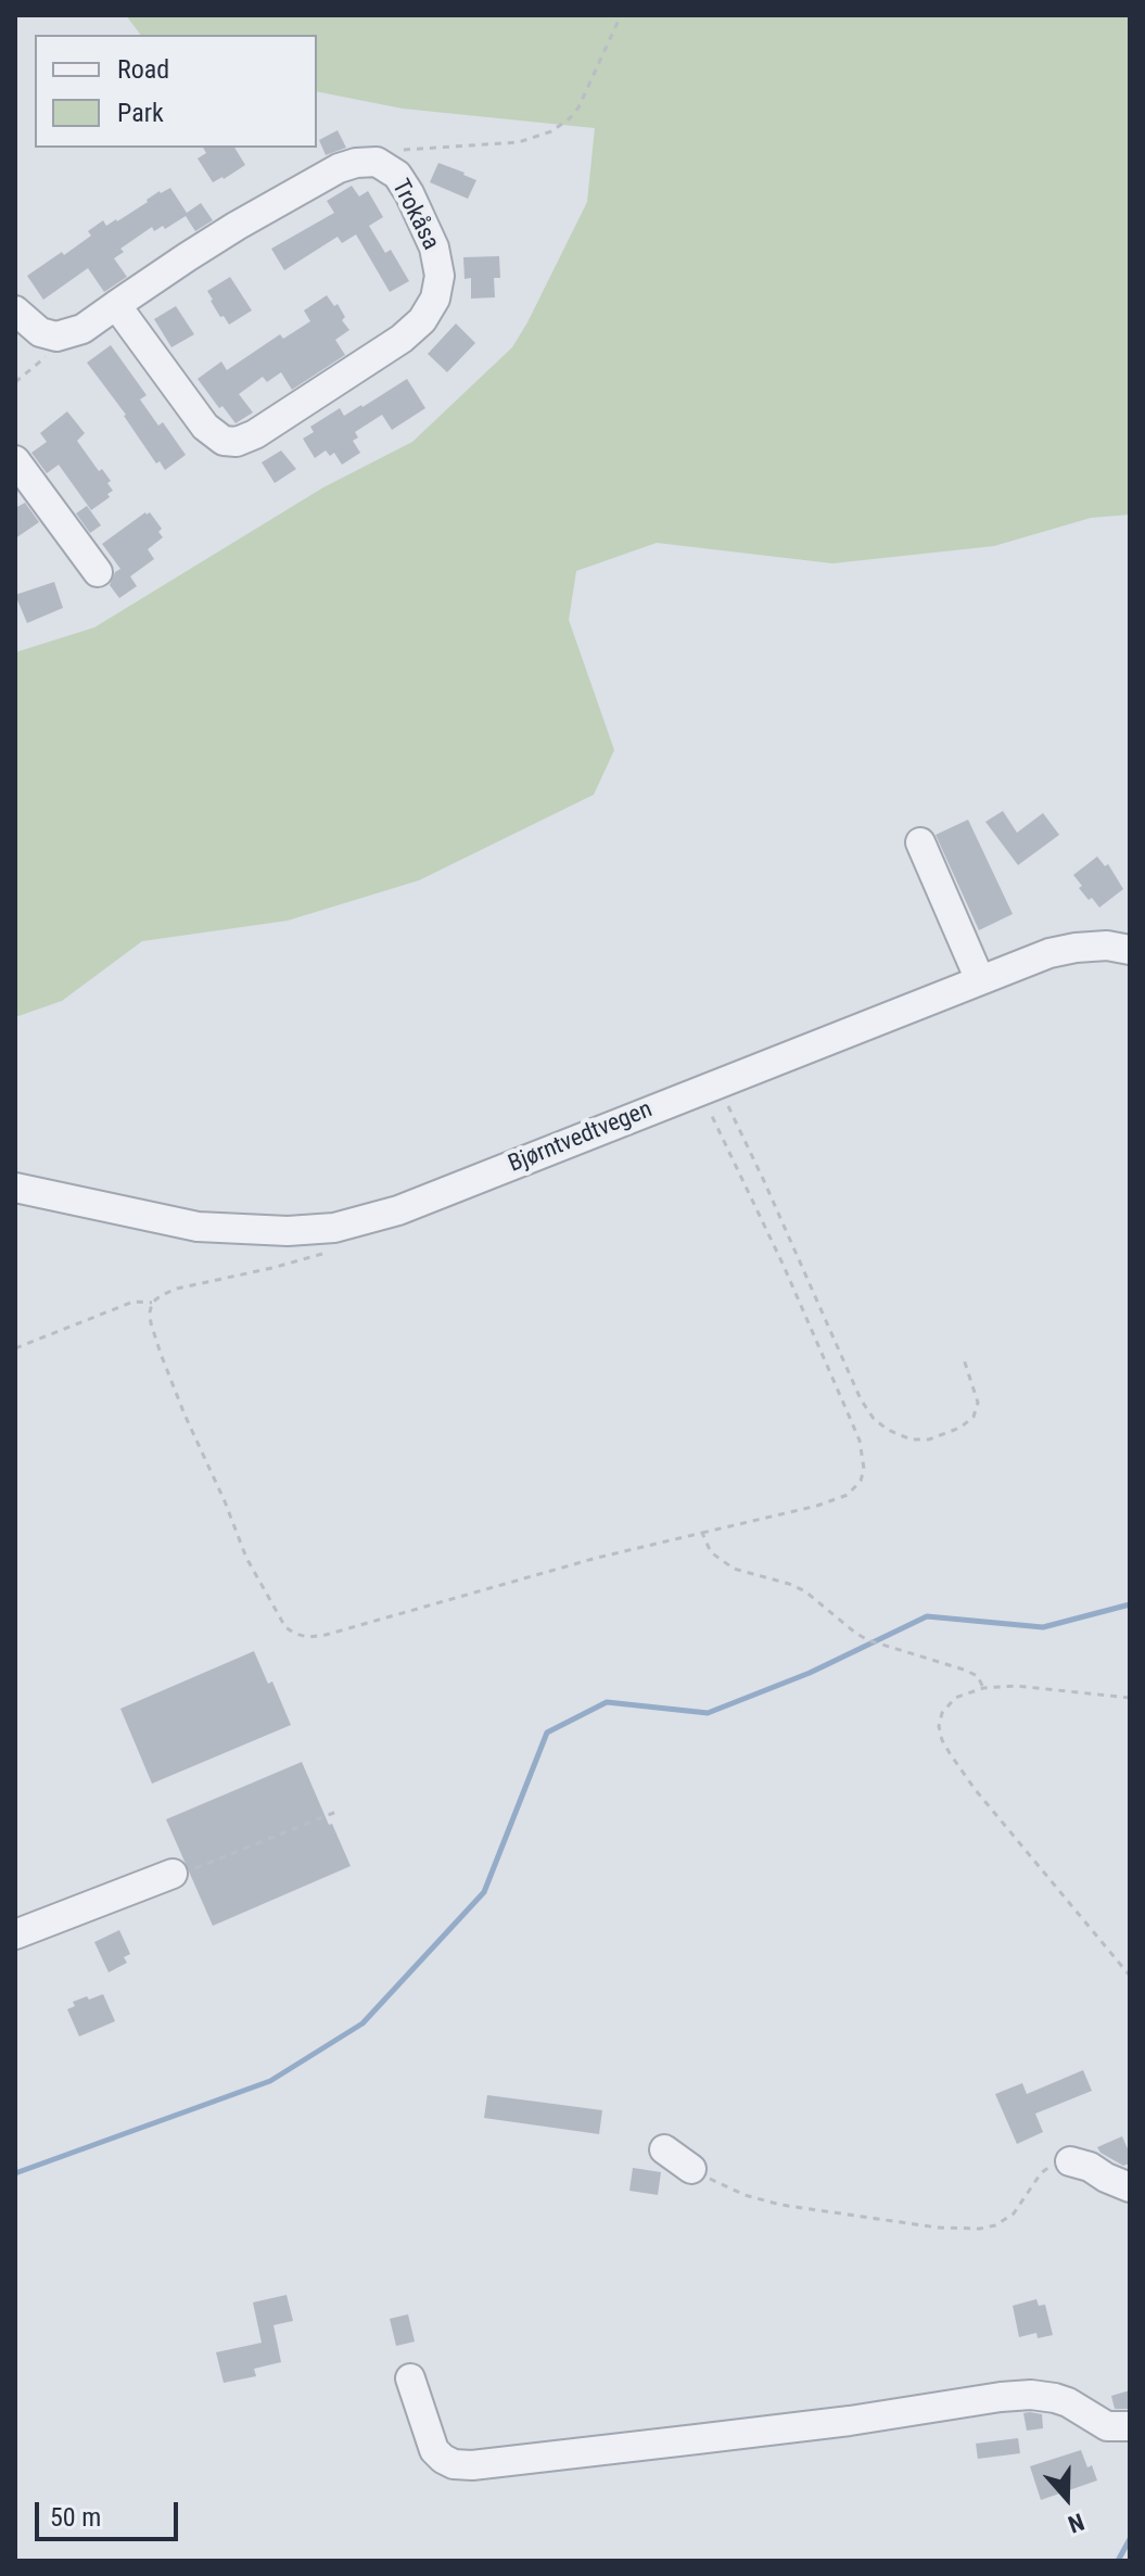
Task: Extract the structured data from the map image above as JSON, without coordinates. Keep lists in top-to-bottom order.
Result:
{
  "streets": {
    "street": ["Trokåsa", "Bjørntvedtvegen"]
  },
  "legend": ["Road", "Park"],
  "scale_bar": "50 m",
  "north": "bottom"
}
